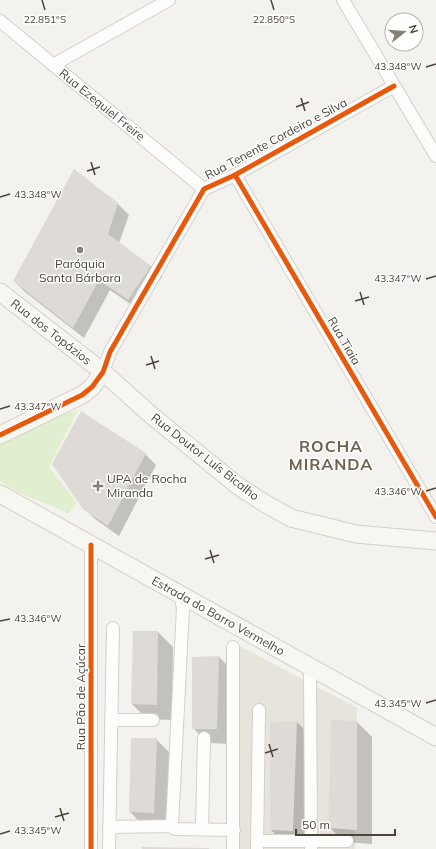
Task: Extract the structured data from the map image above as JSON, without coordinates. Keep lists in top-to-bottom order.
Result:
{
  "streets": {
    "main road": ["Rua dos Topázios", "Rua Doutor Luís Bicalho", "Estrada do Barro Vermelho"],
    "street": [
      "Rua Ezequiel Freire",
      "Rua Tenente Cordeiro e Silva",
      "Rua Tiaia",
      "Rua Pão de Açúcar"
    ]
  },
  "crossings": [
    ["Rua Ezequiel Freire", "Rua Tenente Cordeiro e Silva"],
    ["Rua Tenente Cordeiro e Silva", "Rua dos Topázios"],
    ["Rua Tenente Cordeiro e Silva", "Rua Tiaia"],
    ["Rua Tenente Cordeiro e Silva", "Rua Doutor Luís Bicalho"],
    ["Rua dos Topázios", "Rua Doutor Luís Bicalho"],
    ["Estrada do Barro Vermelho", "Rua Pão de Açúcar"]
  ],
  "districts": ["ROCHA MIRANDA"],
  "places": {
    "other": ["Paróquia Santa Bárbara"],
    "health": ["UPA de Rocha Miranda"]
  },
  "scale_bar": "50 m",
  "north": "right",
  "coordinates": [
    "22.851°S",
    "22.850°S",
    "43.348°W",
    "43.347°W",
    "43.346°W",
    "43.345°W"
  ]
}
